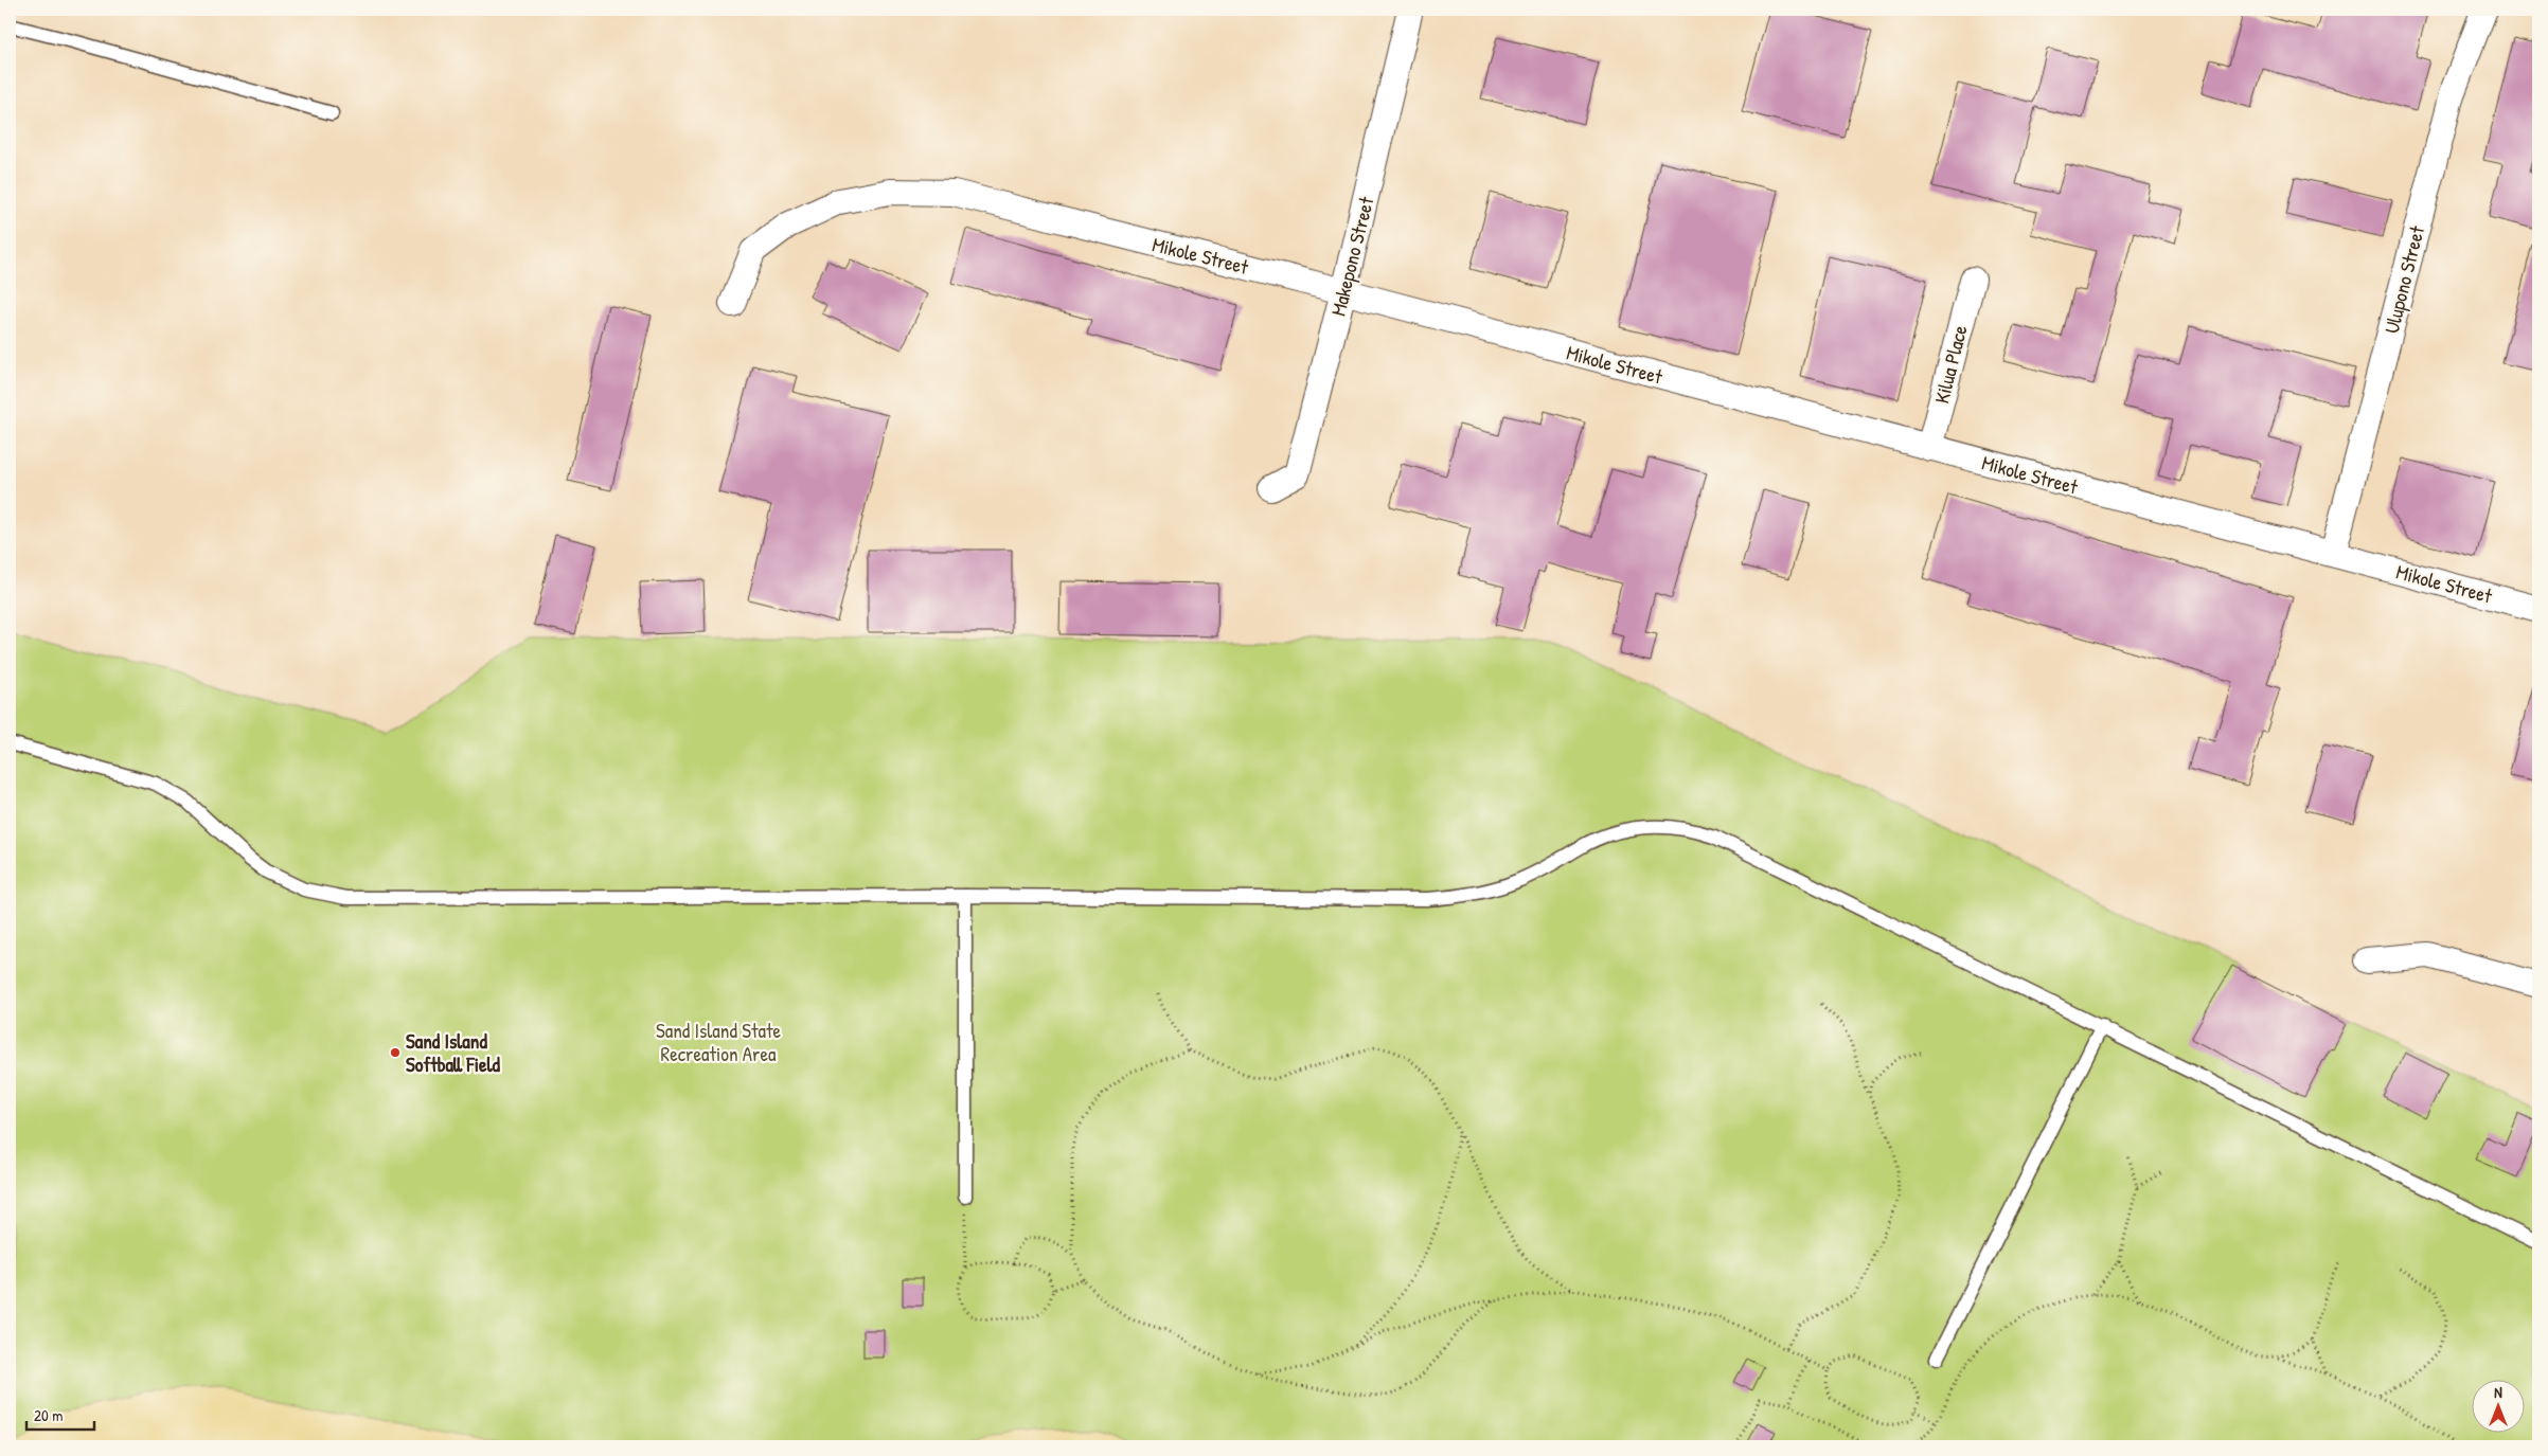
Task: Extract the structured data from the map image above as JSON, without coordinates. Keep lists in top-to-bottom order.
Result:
{
  "streets": {
    "street": [
      "Mikole Street",
      "Makepono Street",
      "Ulupono Street",
      "Kilua Place"
    ]
  },
  "crossings": [
    ["Mikole Street", "Makepono Street"],
    ["Mikole Street", "Ulupono Street"],
    ["Mikole Street", "Kilua Place"]
  ],
  "parks": ["Sand Island State Recreation Area"],
  "places": ["Sand Island Softball Field"],
  "scale_bar": "20 m",
  "north": "top"
}
